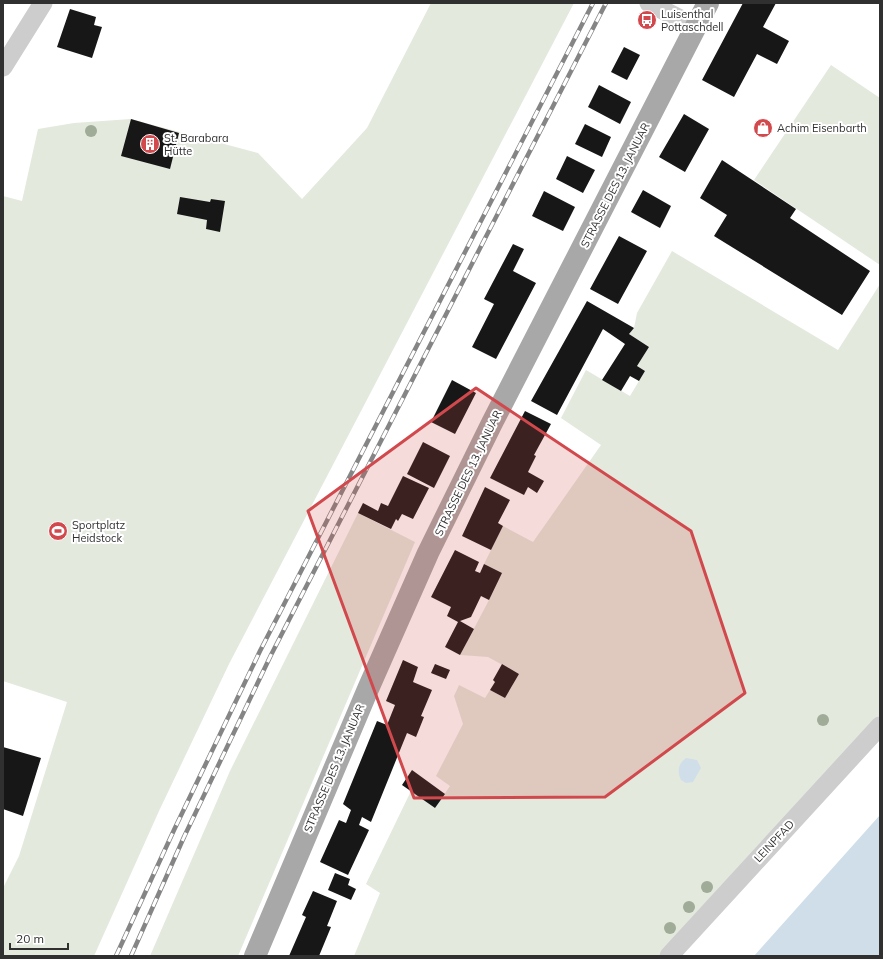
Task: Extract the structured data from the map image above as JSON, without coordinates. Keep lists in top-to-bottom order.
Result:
{
  "streets": {
    "main road": ["STRASSE DES 13. JANUAR"],
    "street": ["LEINPFAD"]
  },
  "places": {
    "bus stop": ["Luisenthal Pottaschdell"],
    "shop": ["Achim Eisenbarth"],
    "building": ["St. Barabara Hütte"],
    "sports": ["Sportplatz Heidstock"]
  },
  "scale_bar": "20 m"
}
